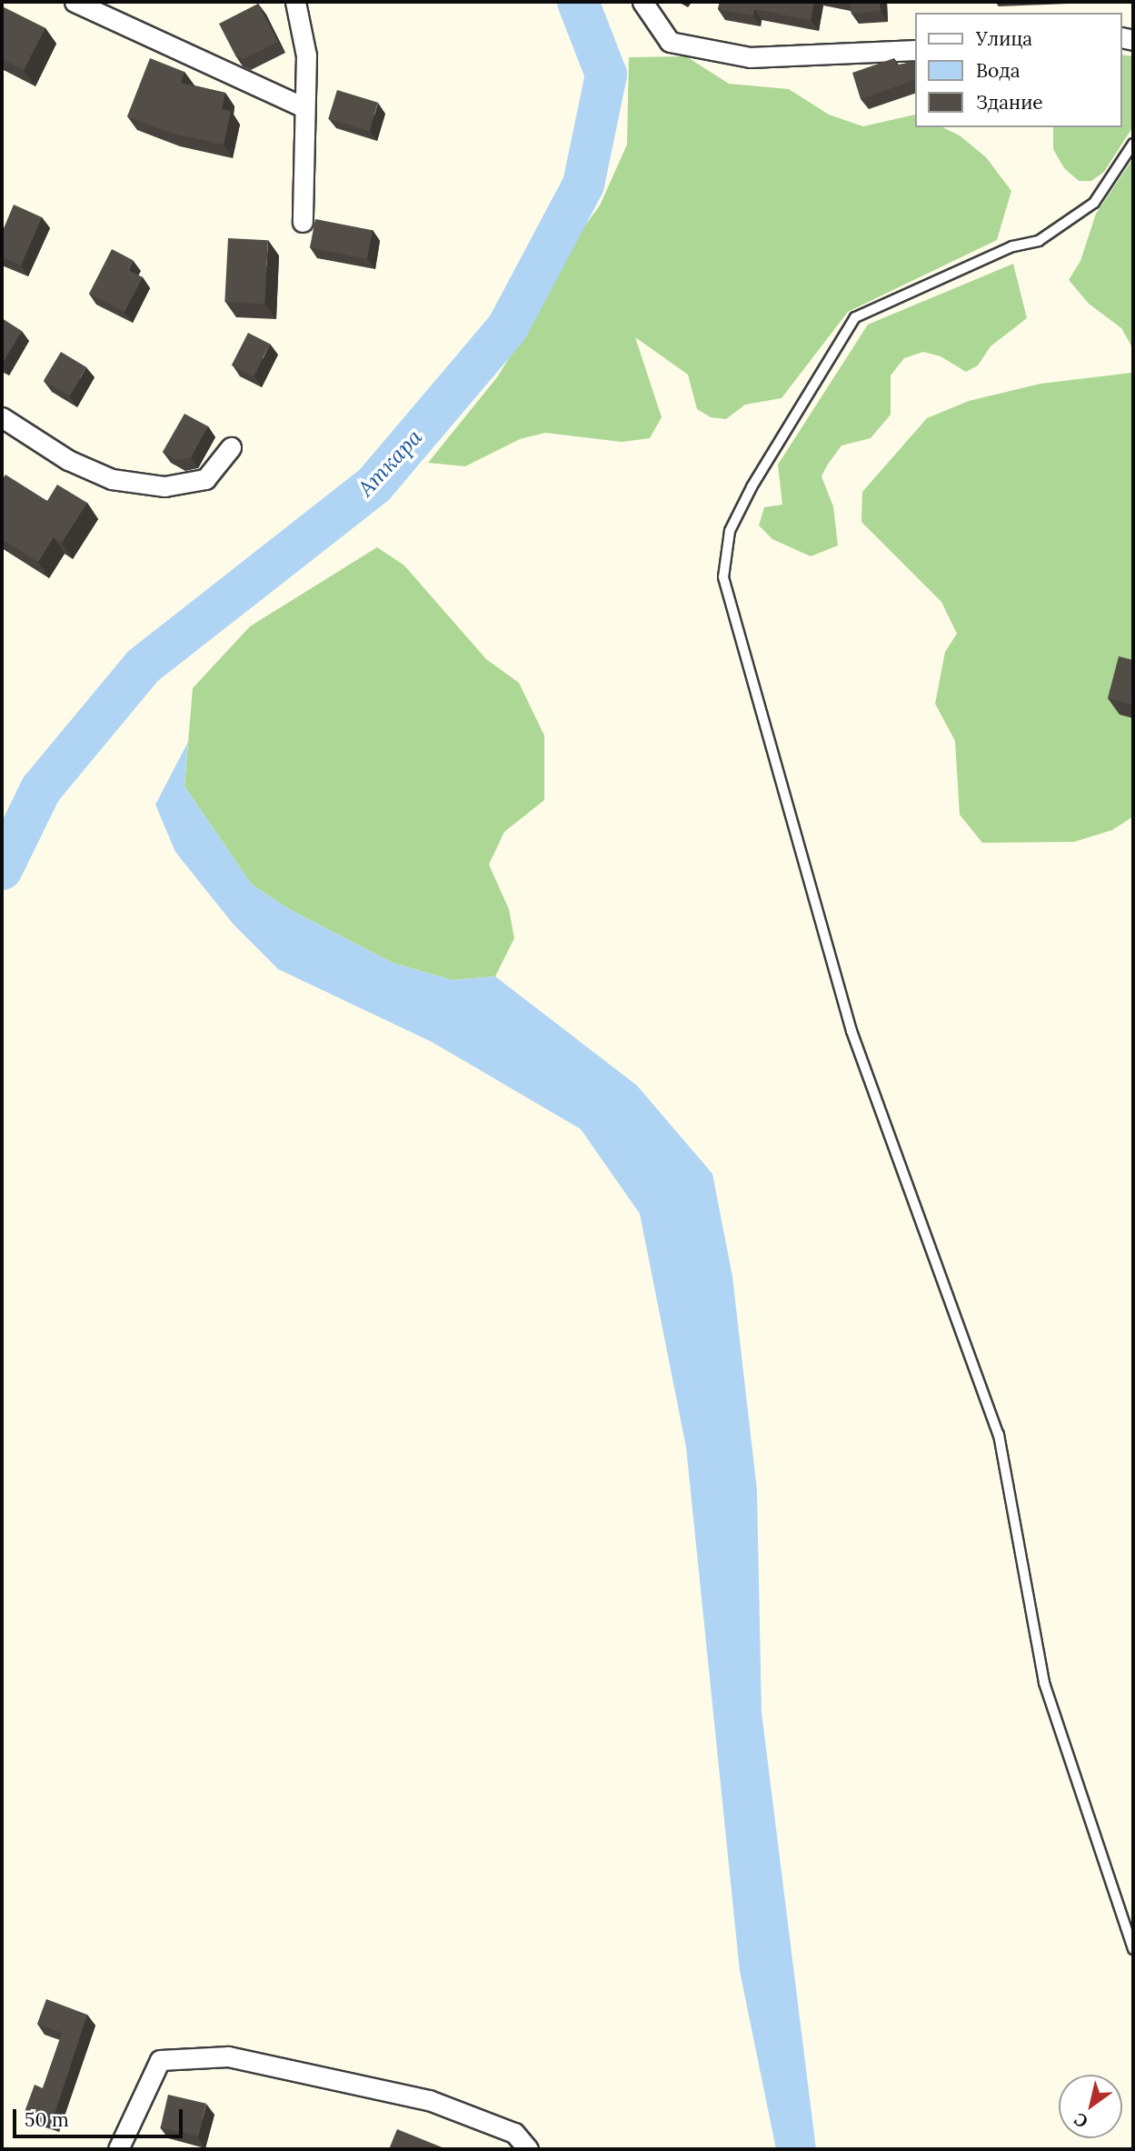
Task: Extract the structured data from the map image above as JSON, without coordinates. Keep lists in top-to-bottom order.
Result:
{
  "water": ["Аткара"],
  "legend": ["Улица", "Вода", "Здание"],
  "scale_bar": "50 m",
  "north": "bottom left"
}
